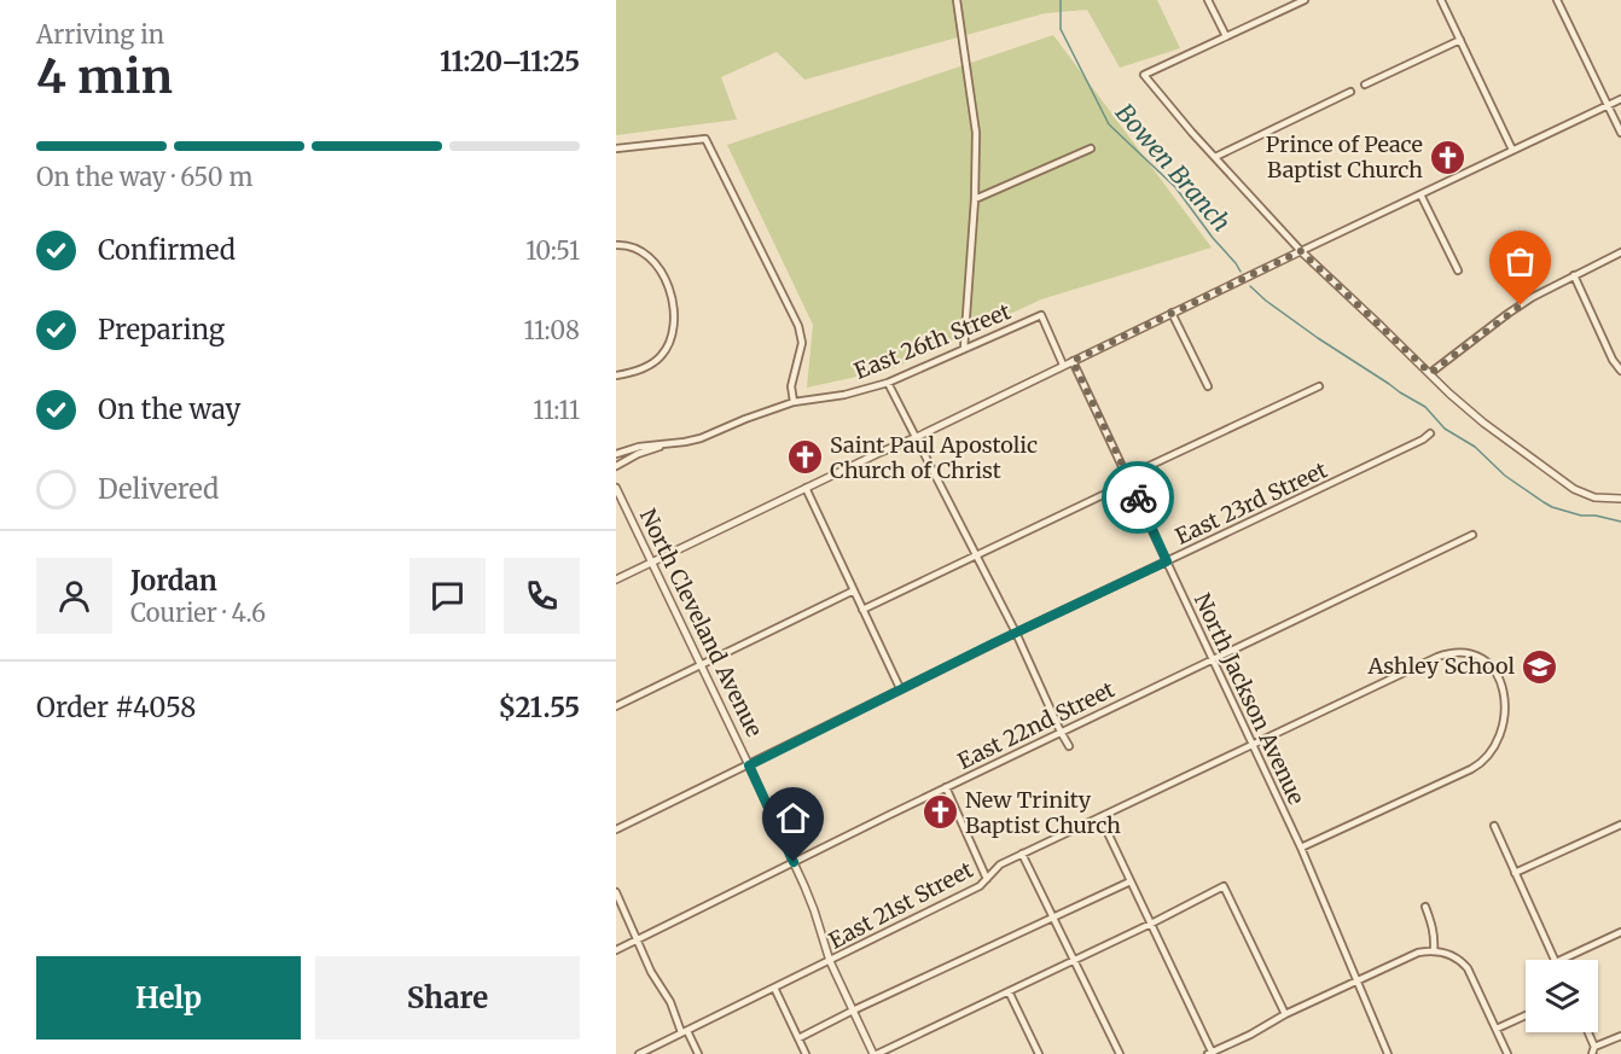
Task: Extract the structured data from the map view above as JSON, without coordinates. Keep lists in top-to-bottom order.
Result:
{
  "streets": {
    "street": [
      "East 26th Street",
      "East 23rd Street",
      "North Cleveland Avenue",
      "North Jackson Avenue",
      "East 22nd Street",
      "East 21st Street"
    ]
  },
  "crossings": [
    ["East 23rd Street", "North Cleveland Avenue"],
    ["East 23rd Street", "North Jackson Avenue"],
    ["North Cleveland Avenue", "East 22nd Street"],
    ["North Cleveland Avenue", "East 21st Street"],
    ["North Jackson Avenue", "East 22nd Street"],
    ["North Jackson Avenue", "East 21st Street"]
  ],
  "water": ["Bowen Branch"],
  "places": {
    "church": ["Prince of Peace Baptist Church", "Saint Paul Apostolic Church of Christ", "New Trinity Baptist Church"],
    "school or university": ["Ashley School"]
  },
  "page": {
    "heading": ["4 min", "Arriving in", "11:20–11:25"],
    "panel": [
      "Jordan",
      "Courier · 4.6",
      "Order #4058",
      "$21.55"
    ],
    "bar": "On the way · 650 m",
    "list": [
      ["Confirmed", "10:51"],
      ["Preparing", "11:08"],
      ["On the way", "11:11"],
      "Delivered"
    ],
    "buttons": ["Help", "Share"]
  }
}
